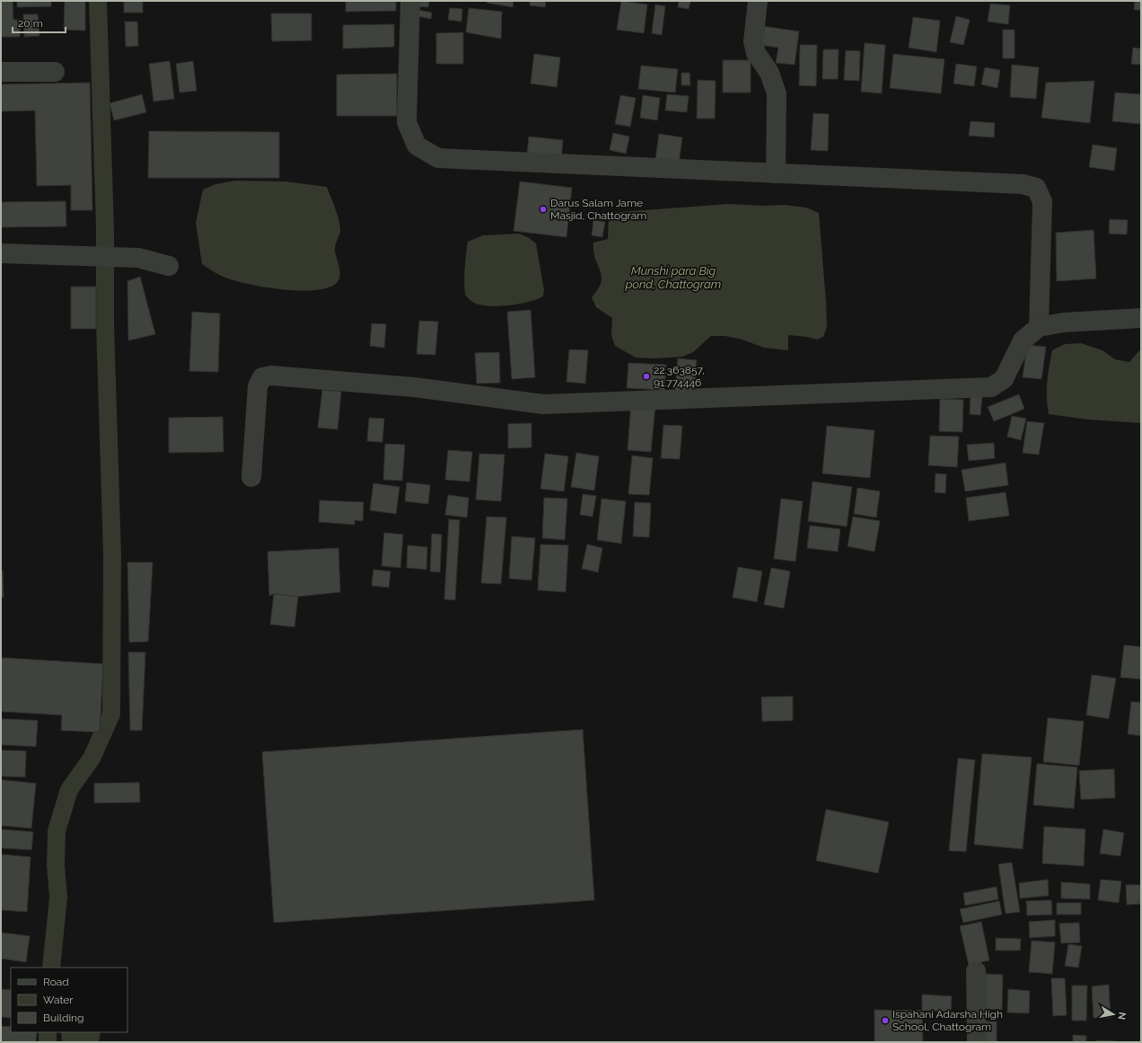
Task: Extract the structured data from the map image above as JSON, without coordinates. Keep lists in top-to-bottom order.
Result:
{
  "water": ["Munshi para Big pond, Chattogram"],
  "places": ["Darus Salam Jame Masjid, Chattogram", "22.363857, 91.774446", "Ispahani Adarsha High School, Chattogram"],
  "legend": ["Road", "Water", "Building"],
  "scale_bar": "20 m",
  "north": "right"
}
